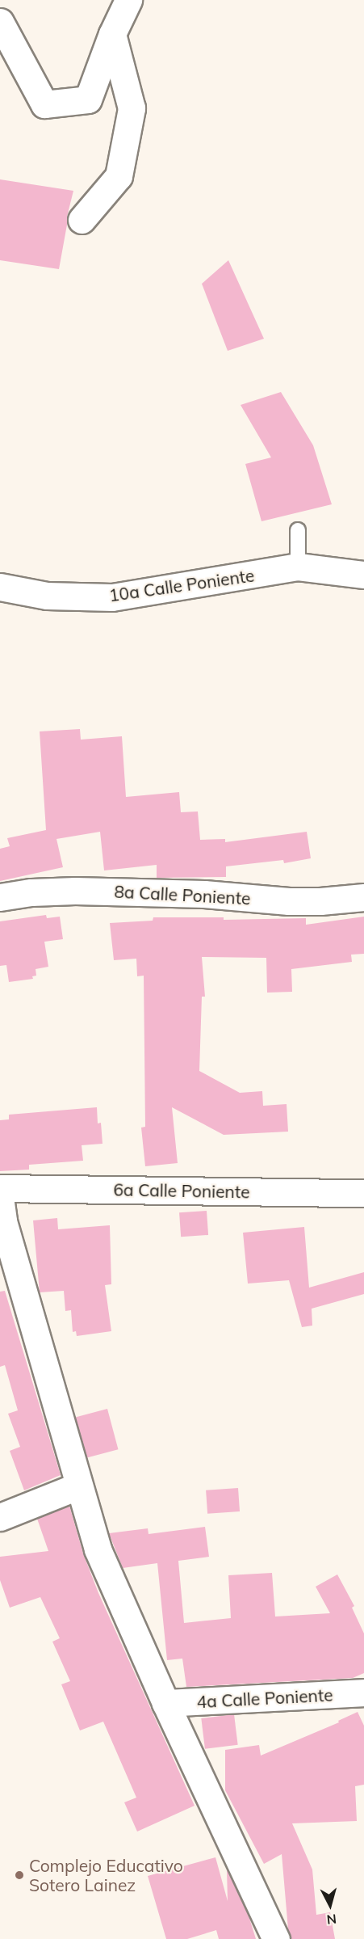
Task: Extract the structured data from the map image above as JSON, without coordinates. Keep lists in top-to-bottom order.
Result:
{
  "streets": {
    "street": [
      "10a Calle Poniente",
      "8a Calle Poniente",
      "6a Calle Poniente",
      "4a Calle Poniente"
    ]
  },
  "places": ["Complejo Educativo Sotero Lainez"],
  "north": "bottom"
}
